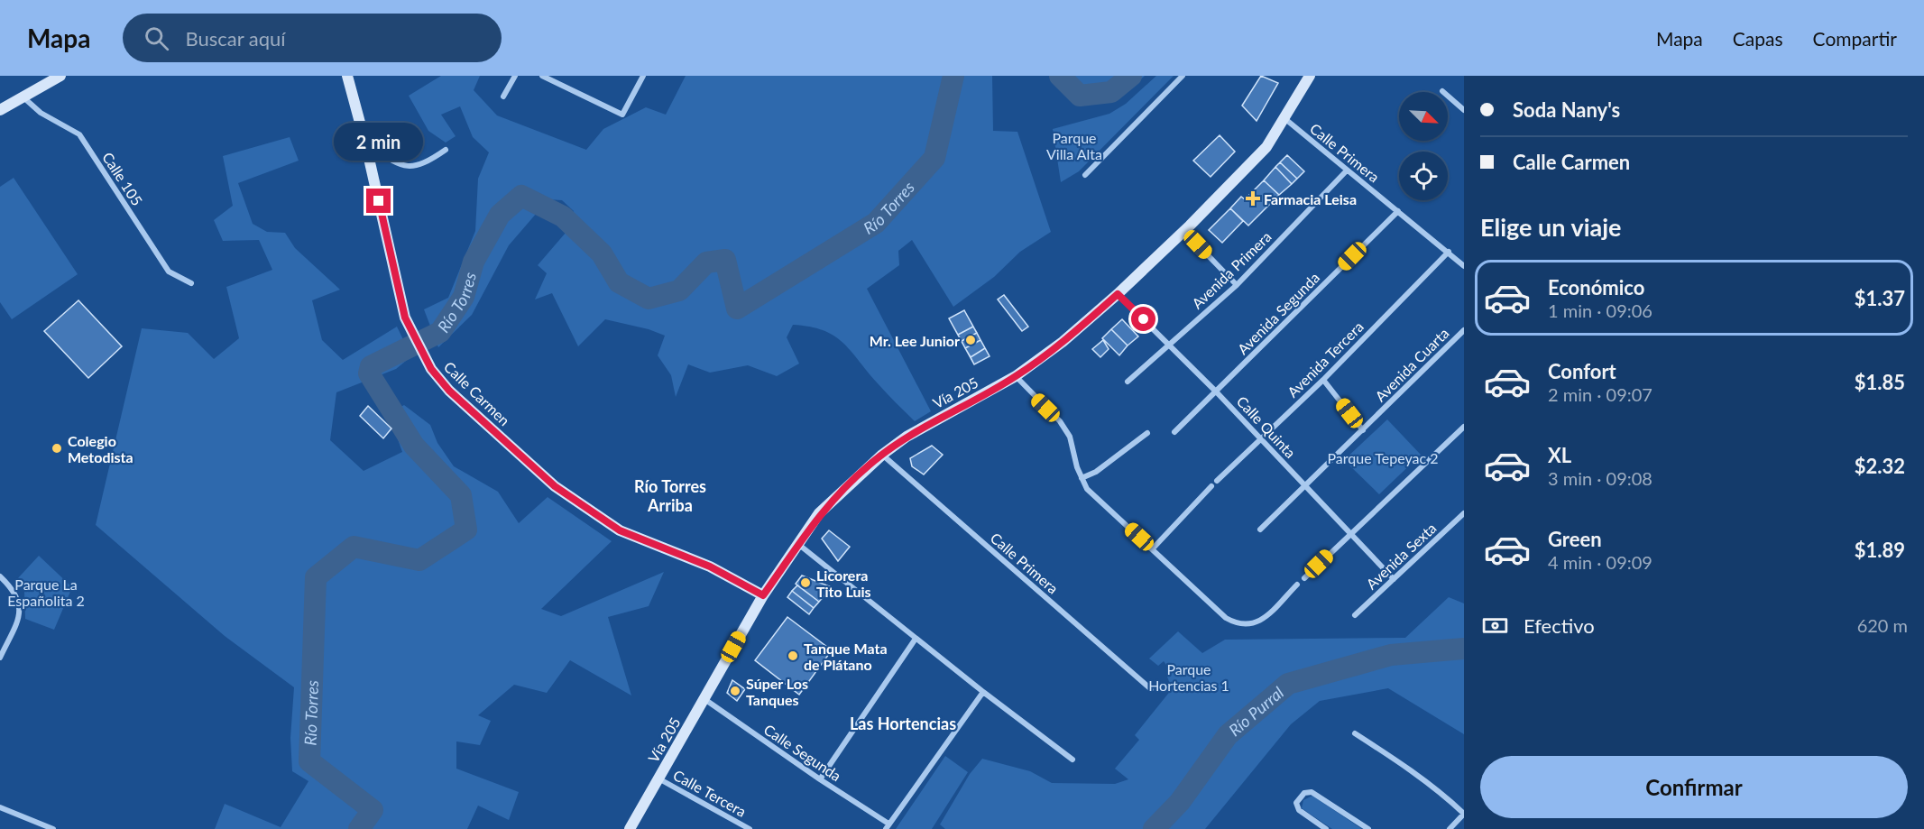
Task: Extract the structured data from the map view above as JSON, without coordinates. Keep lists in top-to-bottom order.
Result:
{
  "streets": {
    "main road": ["Vía 205", "Calle Carmen"],
    "street": [
      "Calle Primera",
      "Calle 105",
      "Avenida Primera",
      "Avenida Segunda",
      "Avenida Tercera",
      "Avenida Cuarta",
      "Calle Quinta",
      "Avenida Sexta",
      "Calle Segunda",
      "Calle Tercera"
    ]
  },
  "crossings": [
    ["Calle Primera", "Avenida Primera"],
    ["Calle Primera", "Avenida Segunda"],
    ["Calle Primera", "Avenida Tercera"],
    ["Calle Primera", "Vía 205"],
    ["Avenida Primera", "Calle Quinta"],
    ["Avenida Segunda", "Calle Quinta"],
    ["Avenida Tercera", "Calle Quinta"],
    ["Avenida Cuarta", "Calle Quinta"],
    ["Vía 205", "Calle Carmen"],
    ["Vía 205", "Calle Quinta"],
    ["Vía 205", "Calle Segunda"],
    ["Vía 205", "Calle Tercera"],
    ["Calle Quinta", "Avenida Sexta"]
  ],
  "districts": ["Río Torres Arriba", "Las Hortencias"],
  "water": ["Río Torres", "Río Purral"],
  "parks": [
    "Parque Villa Alta",
    "Parque Tepeyac 2",
    "Parque La Españolita 2",
    "Parque Hortencias 1"
  ],
  "places": {
    "health": ["Farmacia Leisa"],
    "other": [
      "Mr. Lee Junior",
      "Colegio Metodista",
      "Licorera Tito Luis",
      "Tanque Mata de Plátano",
      "Súper Los Tanques"
    ]
  },
  "north": "bottom right",
  "page": {
    "header": "Mapa",
    "search": "Buscar aquí",
    "nav": ["Mapa", "Capas", "Compartir"],
    "banner": ["Soda Nany's", "Calle Carmen"],
    "bubble": "2 min",
    "heading": "Elige un viaje",
    "list": [
      {
        "name": "Económico",
        "note": "1 min · 09:06",
        "value": "$1.37"
      },
      {
        "name": "Confort",
        "note": "2 min · 09:07",
        "value": "$1.85"
      },
      {
        "name": "XL",
        "note": "3 min · 09:08",
        "value": "$2.32"
      },
      {
        "name": "Green",
        "note": "4 min · 09:09",
        "value": "$1.89"
      }
    ],
    "pay": ["Efectivo", "620 m"],
    "buttons": "Confirmar"
  }
}
